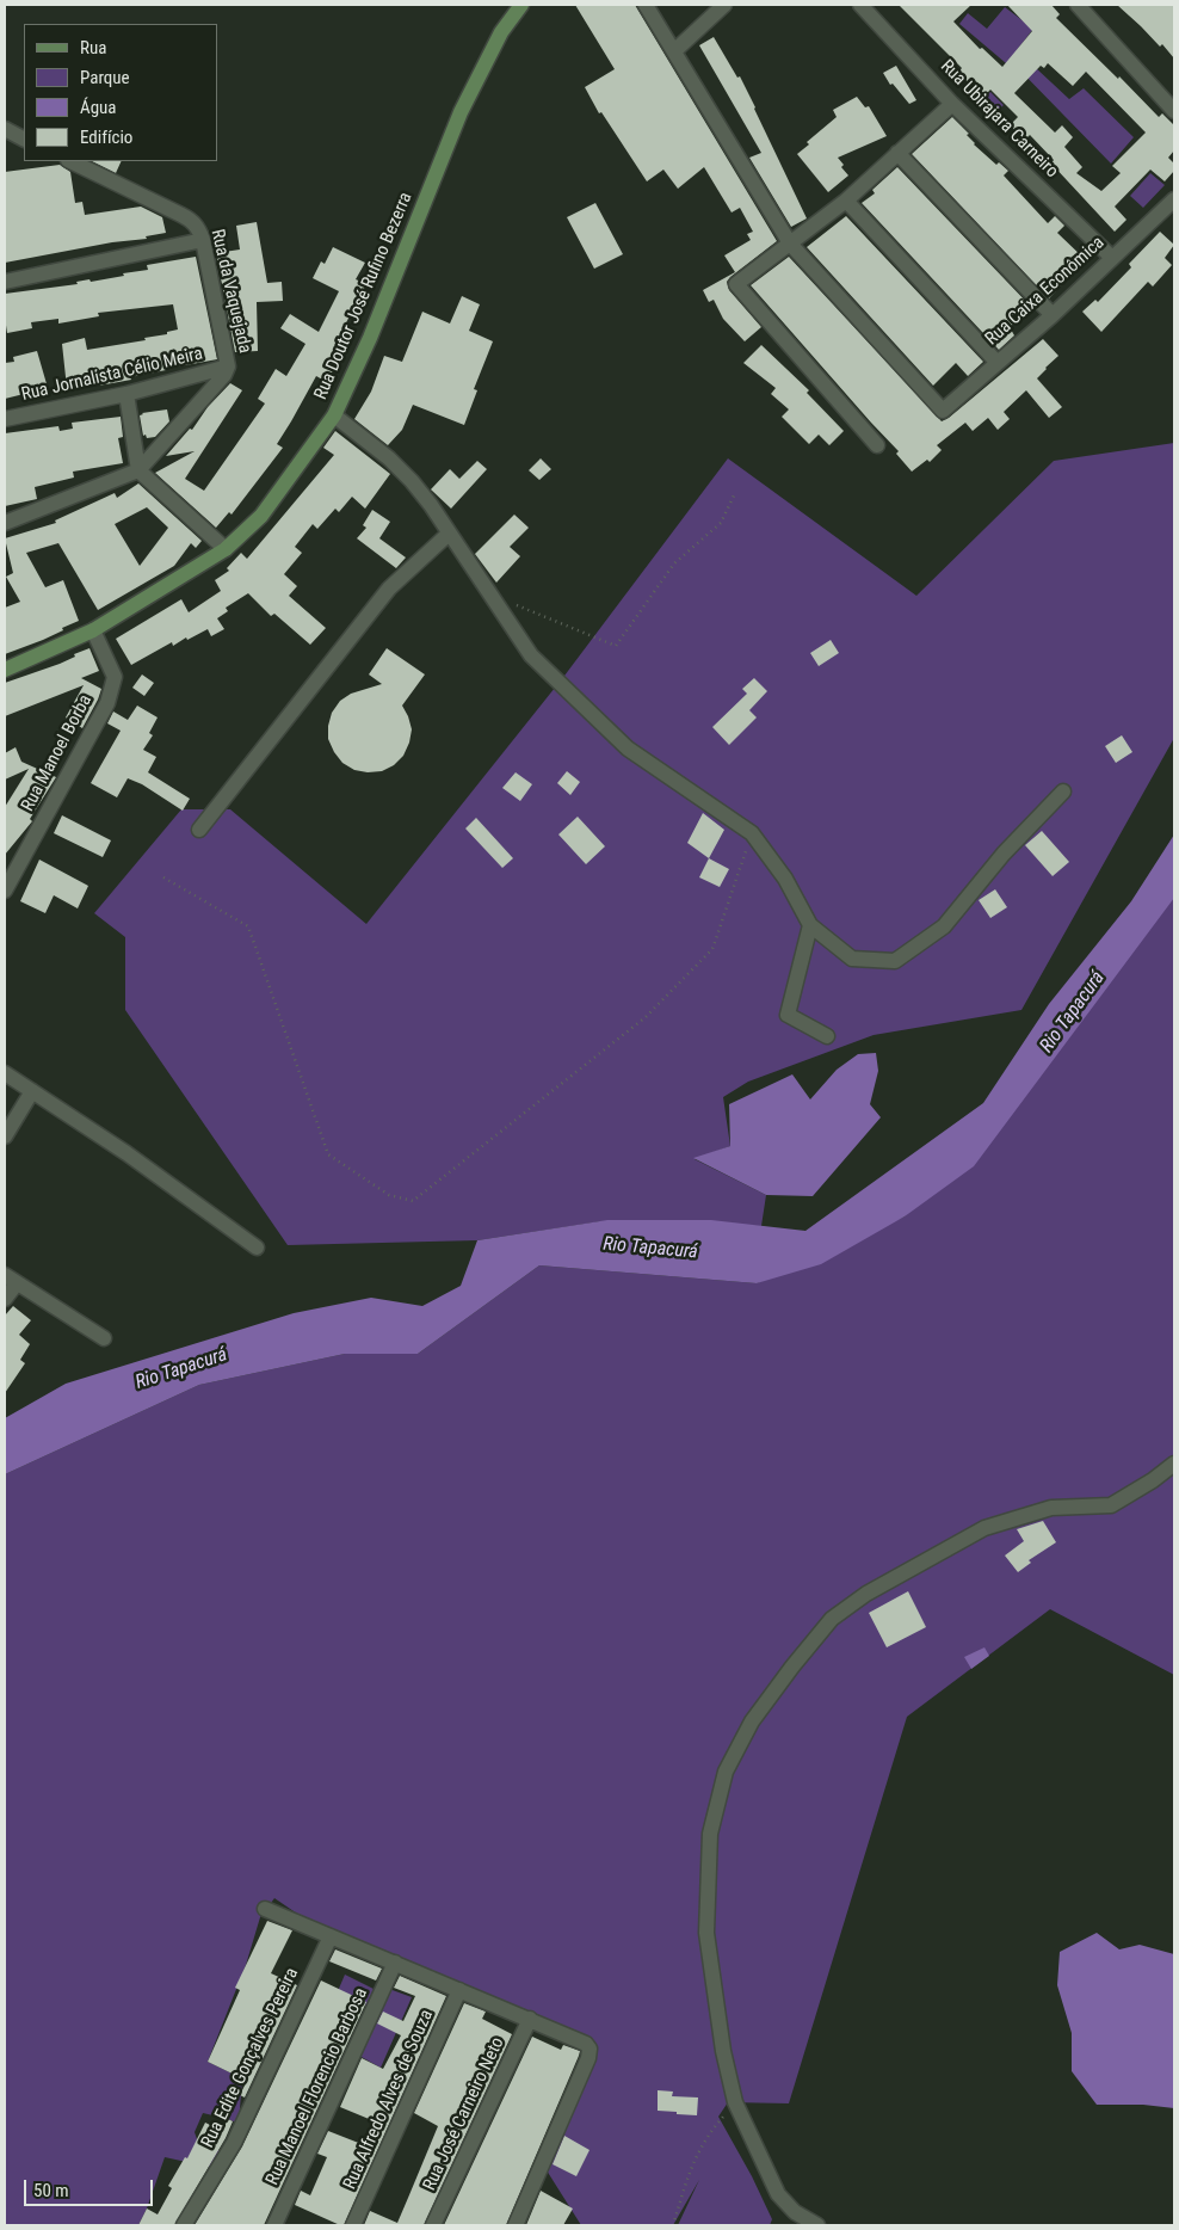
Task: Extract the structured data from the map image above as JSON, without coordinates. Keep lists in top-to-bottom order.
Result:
{
  "streets": {
    "main road": ["Rua Doutor José Rufino Bezerra"],
    "street": [
      "Rua Ubirajara Carneiro",
      "Rua da Vaquejada",
      "Rua Caixa Econômica",
      "Rua Jornalista Célio Meira",
      "Rua Manoel Borba",
      "Rua Edite Gonçalves Pereira",
      "Rua Manoel Florencio Barbosa",
      "Rua Alfredo Alves de Souza",
      "Rua José Carneiro Neto"
    ]
  },
  "crossings": [
    ["Rua Ubirajara Carneiro", "Rua Caixa Econômica"],
    ["Rua da Vaquejada", "Rua Jornalista Célio Meira"],
    ["Rua Doutor José Rufino Bezerra", "Rua Manoel Borba"]
  ],
  "water": ["Rio Tapacurá"],
  "legend": [
    "Rua",
    "Parque",
    "Água",
    "Edifício"
  ],
  "scale_bar": "50 m"
}
